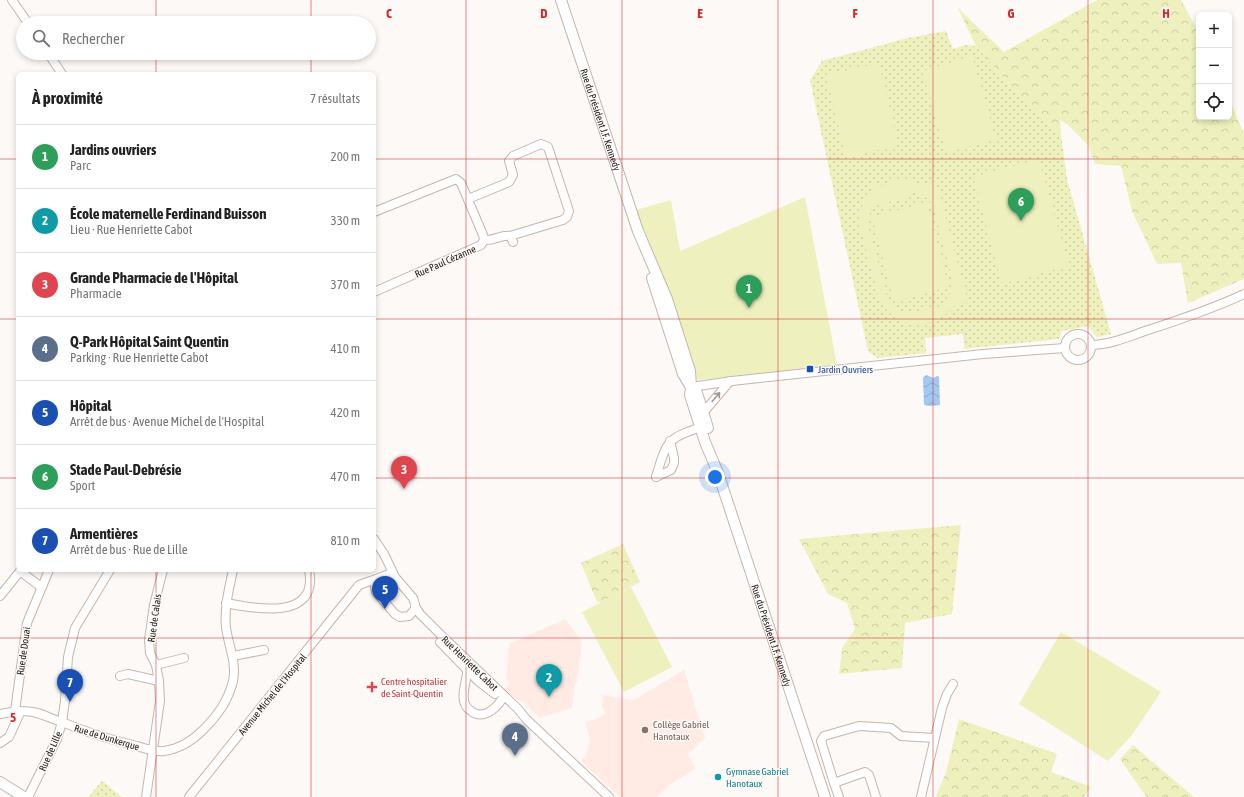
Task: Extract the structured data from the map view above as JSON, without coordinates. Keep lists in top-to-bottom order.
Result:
{
  "streets": {
    "main road": ["Rue du Président J.F. Kennedy"],
    "street": [
      "Rue Paul Cézanne",
      "Rue de Calais",
      "Rue de Douai",
      "Rue Henriette Cabot",
      "Avenue Michel de l'Hospital",
      "Rue de Dunkerque",
      "Rue de Lille"
    ]
  },
  "crossings": [
    ["Rue de Calais", "Rue de Dunkerque"],
    ["Rue de Douai", "Rue de Dunkerque"],
    ["Rue de Dunkerque", "Rue de Lille"]
  ],
  "places": {
    "transit": ["Jardin Ouvriers"],
    "health": ["Centre hospitalier de Saint-Quentin"],
    "other": ["Collège Gabriel Hanotaux", "Gymnase Gabriel Hanotaux"]
  },
  "page": {
    "map_buttons": ["+", "−"],
    "search": "Rechercher",
    "heading": ["À proximité", "7 résultats"],
    "list": [
      {
        "mark": "1",
        "name": "Jardins ouvriers",
        "note": "Parc",
        "value": "200 m"
      },
      {
        "mark": "2",
        "name": "École maternelle Ferdinand Buisson",
        "note": "Lieu · Rue Henriette Cabot",
        "value": "330 m"
      },
      {
        "mark": "3",
        "name": "Grande Pharmacie de l'Hôpital",
        "note": "Pharmacie",
        "value": "370 m"
      },
      {
        "mark": "4",
        "name": "Q-Park Hôpital Saint Quentin",
        "note": "Parking · Rue Henriette Cabot",
        "value": "410 m"
      },
      {
        "mark": "5",
        "name": "Hôpital",
        "note": "Arrêt de bus · Avenue Michel de l'Hospital",
        "value": "420 m"
      },
      {
        "mark": "6",
        "name": "Stade Paul-Debrésie",
        "note": "Sport",
        "value": "470 m"
      },
      {
        "mark": "7",
        "name": "Armentières",
        "note": "Arrêt de bus · Rue de Lille",
        "value": "810 m"
      }
    ],
    "pins": [
      "6",
      "1",
      "3",
      "5",
      "2",
      "7",
      "4"
    ]
  },
  "grid": {
    "columns": [
      "C",
      "D",
      "E",
      "F",
      "G",
      "H"
    ],
    "rows": ["5"]
  }
}
